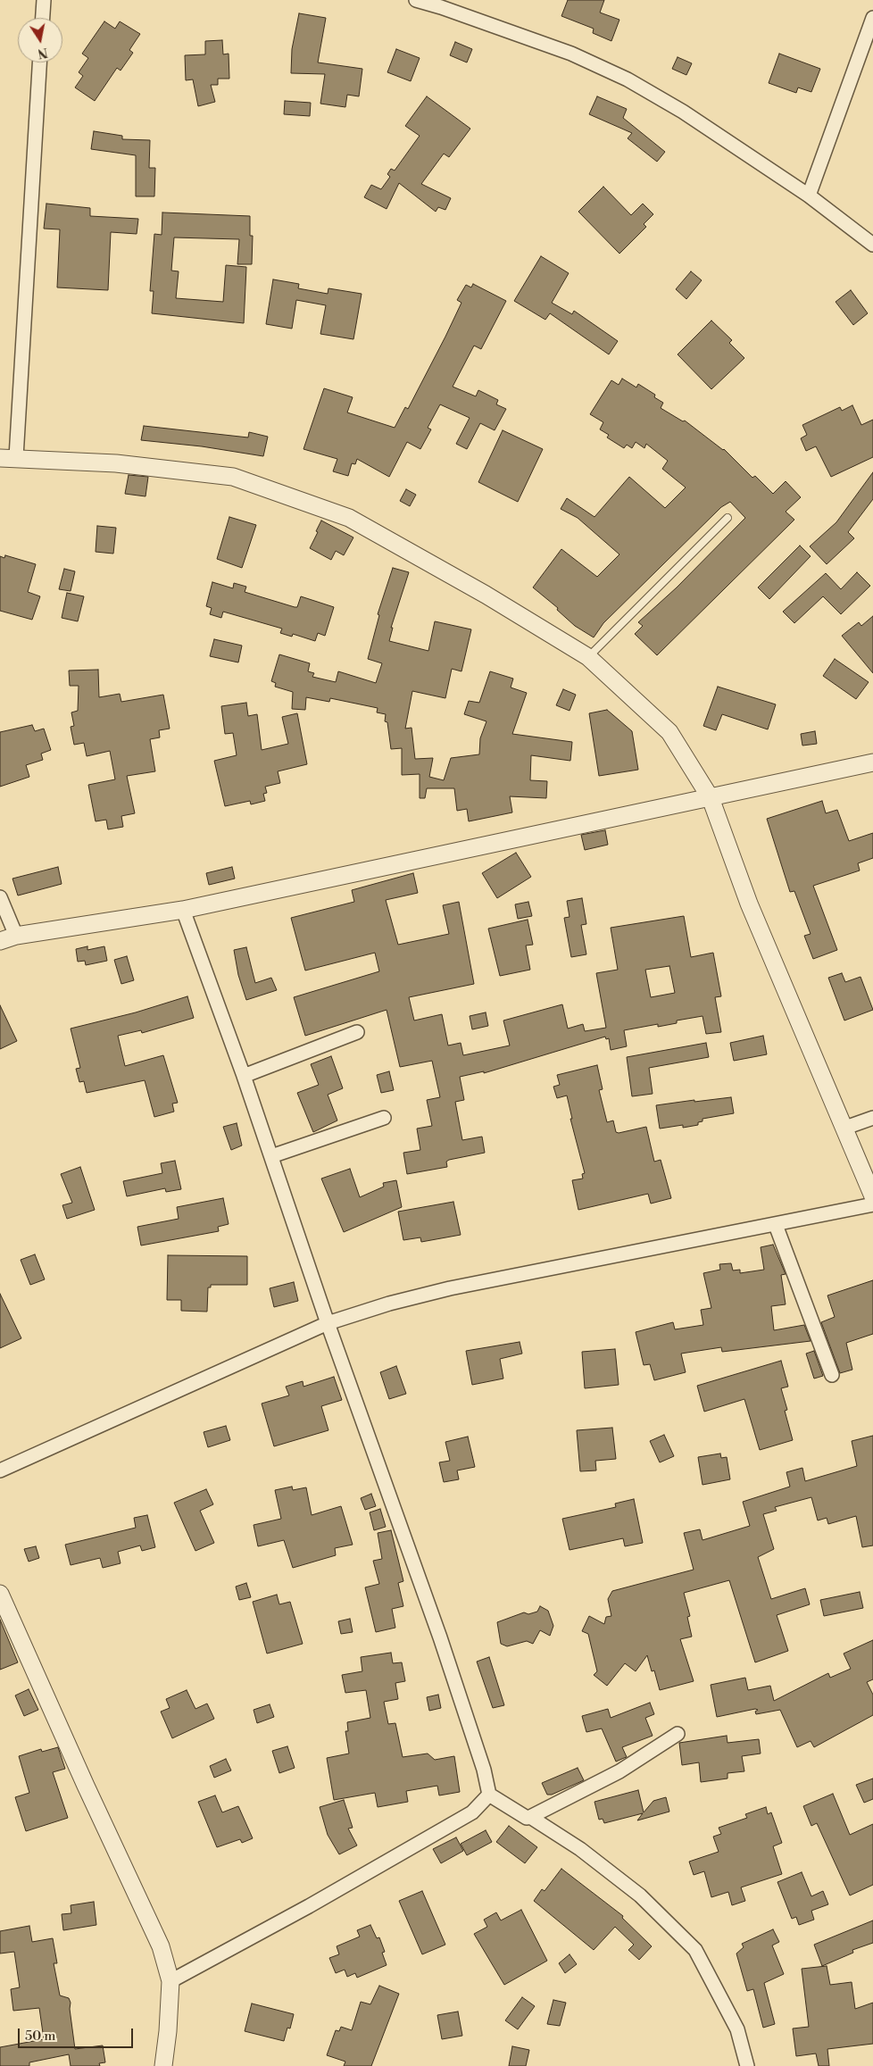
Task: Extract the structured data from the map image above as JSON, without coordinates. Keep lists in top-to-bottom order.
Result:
{
  "scale_bar": "50 m",
  "north": "bottom"
}
